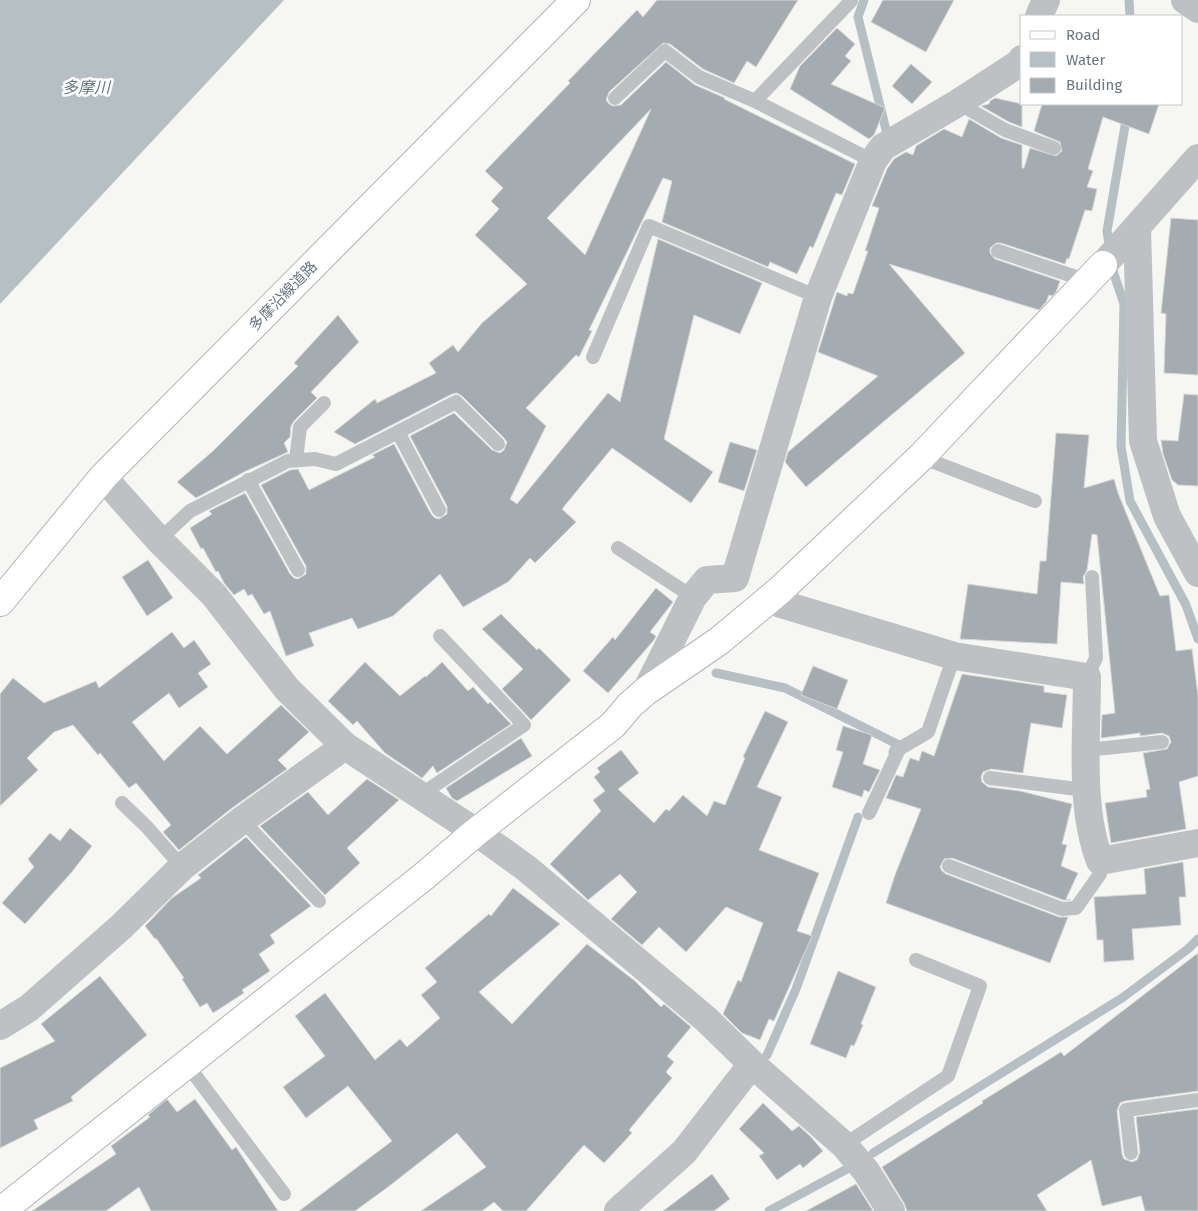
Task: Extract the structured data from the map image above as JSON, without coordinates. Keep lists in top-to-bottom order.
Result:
{
  "streets": {
    "street": ["多摩沿線道路"]
  },
  "water": ["多摩川"],
  "legend": ["Road", "Water", "Building"]
}
